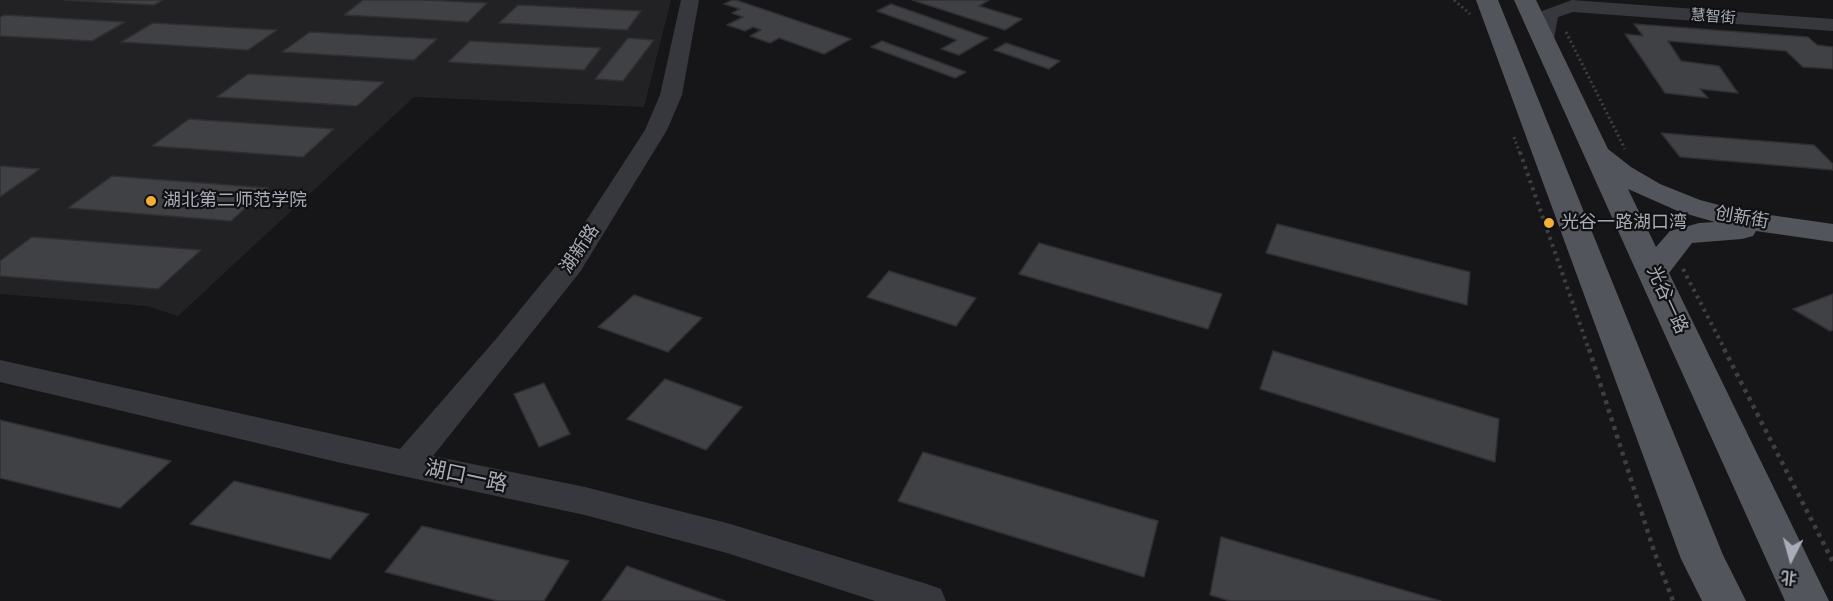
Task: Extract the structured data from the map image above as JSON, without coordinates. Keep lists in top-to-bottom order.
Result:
{
  "streets": {
    "main road": ["创新街", "光谷一路"],
    "street": ["慧智街", "湖新路", "湖口一路"]
  },
  "crossings": [
    ["慧智街", "光谷一路"],
    ["创新街", "光谷一路"],
    ["湖新路", "湖口一路"]
  ],
  "places": ["湖北第二师范学院", "光谷一路湖口湾"],
  "north": "bottom"
}
